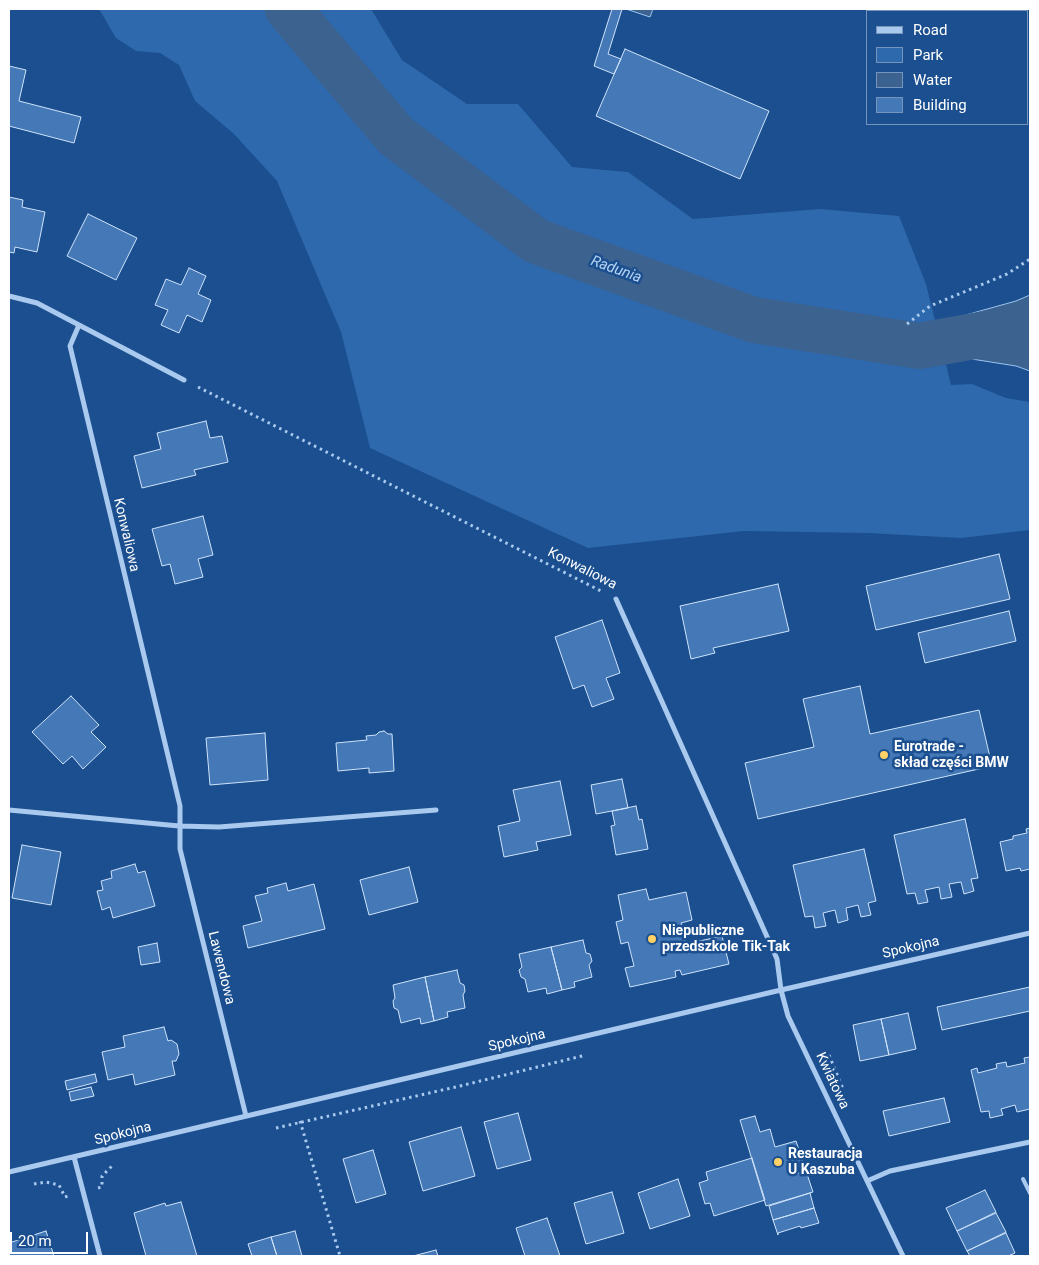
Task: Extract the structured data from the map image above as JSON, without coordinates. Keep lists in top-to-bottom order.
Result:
{
  "streets": {
    "street": [
      "Konwaliowa",
      "Spokojna",
      "Lawendowa",
      "Kwiatowa"
    ]
  },
  "crossings": [
    ["Konwaliowa", "Spokojna"],
    ["Konwaliowa", "Lawendowa"],
    ["Konwaliowa", "Kwiatowa"],
    ["Spokojna", "Lawendowa"],
    ["Spokojna", "Kwiatowa"]
  ],
  "water": ["Radunia"],
  "places": ["Eurotrade - skład części BMW", "Niepubliczne przedszkole Tik-Tak", "Restauracja U Kaszuba"],
  "legend": [
    "Road",
    "Park",
    "Water",
    "Building"
  ],
  "scale_bar": "20 m"
}
